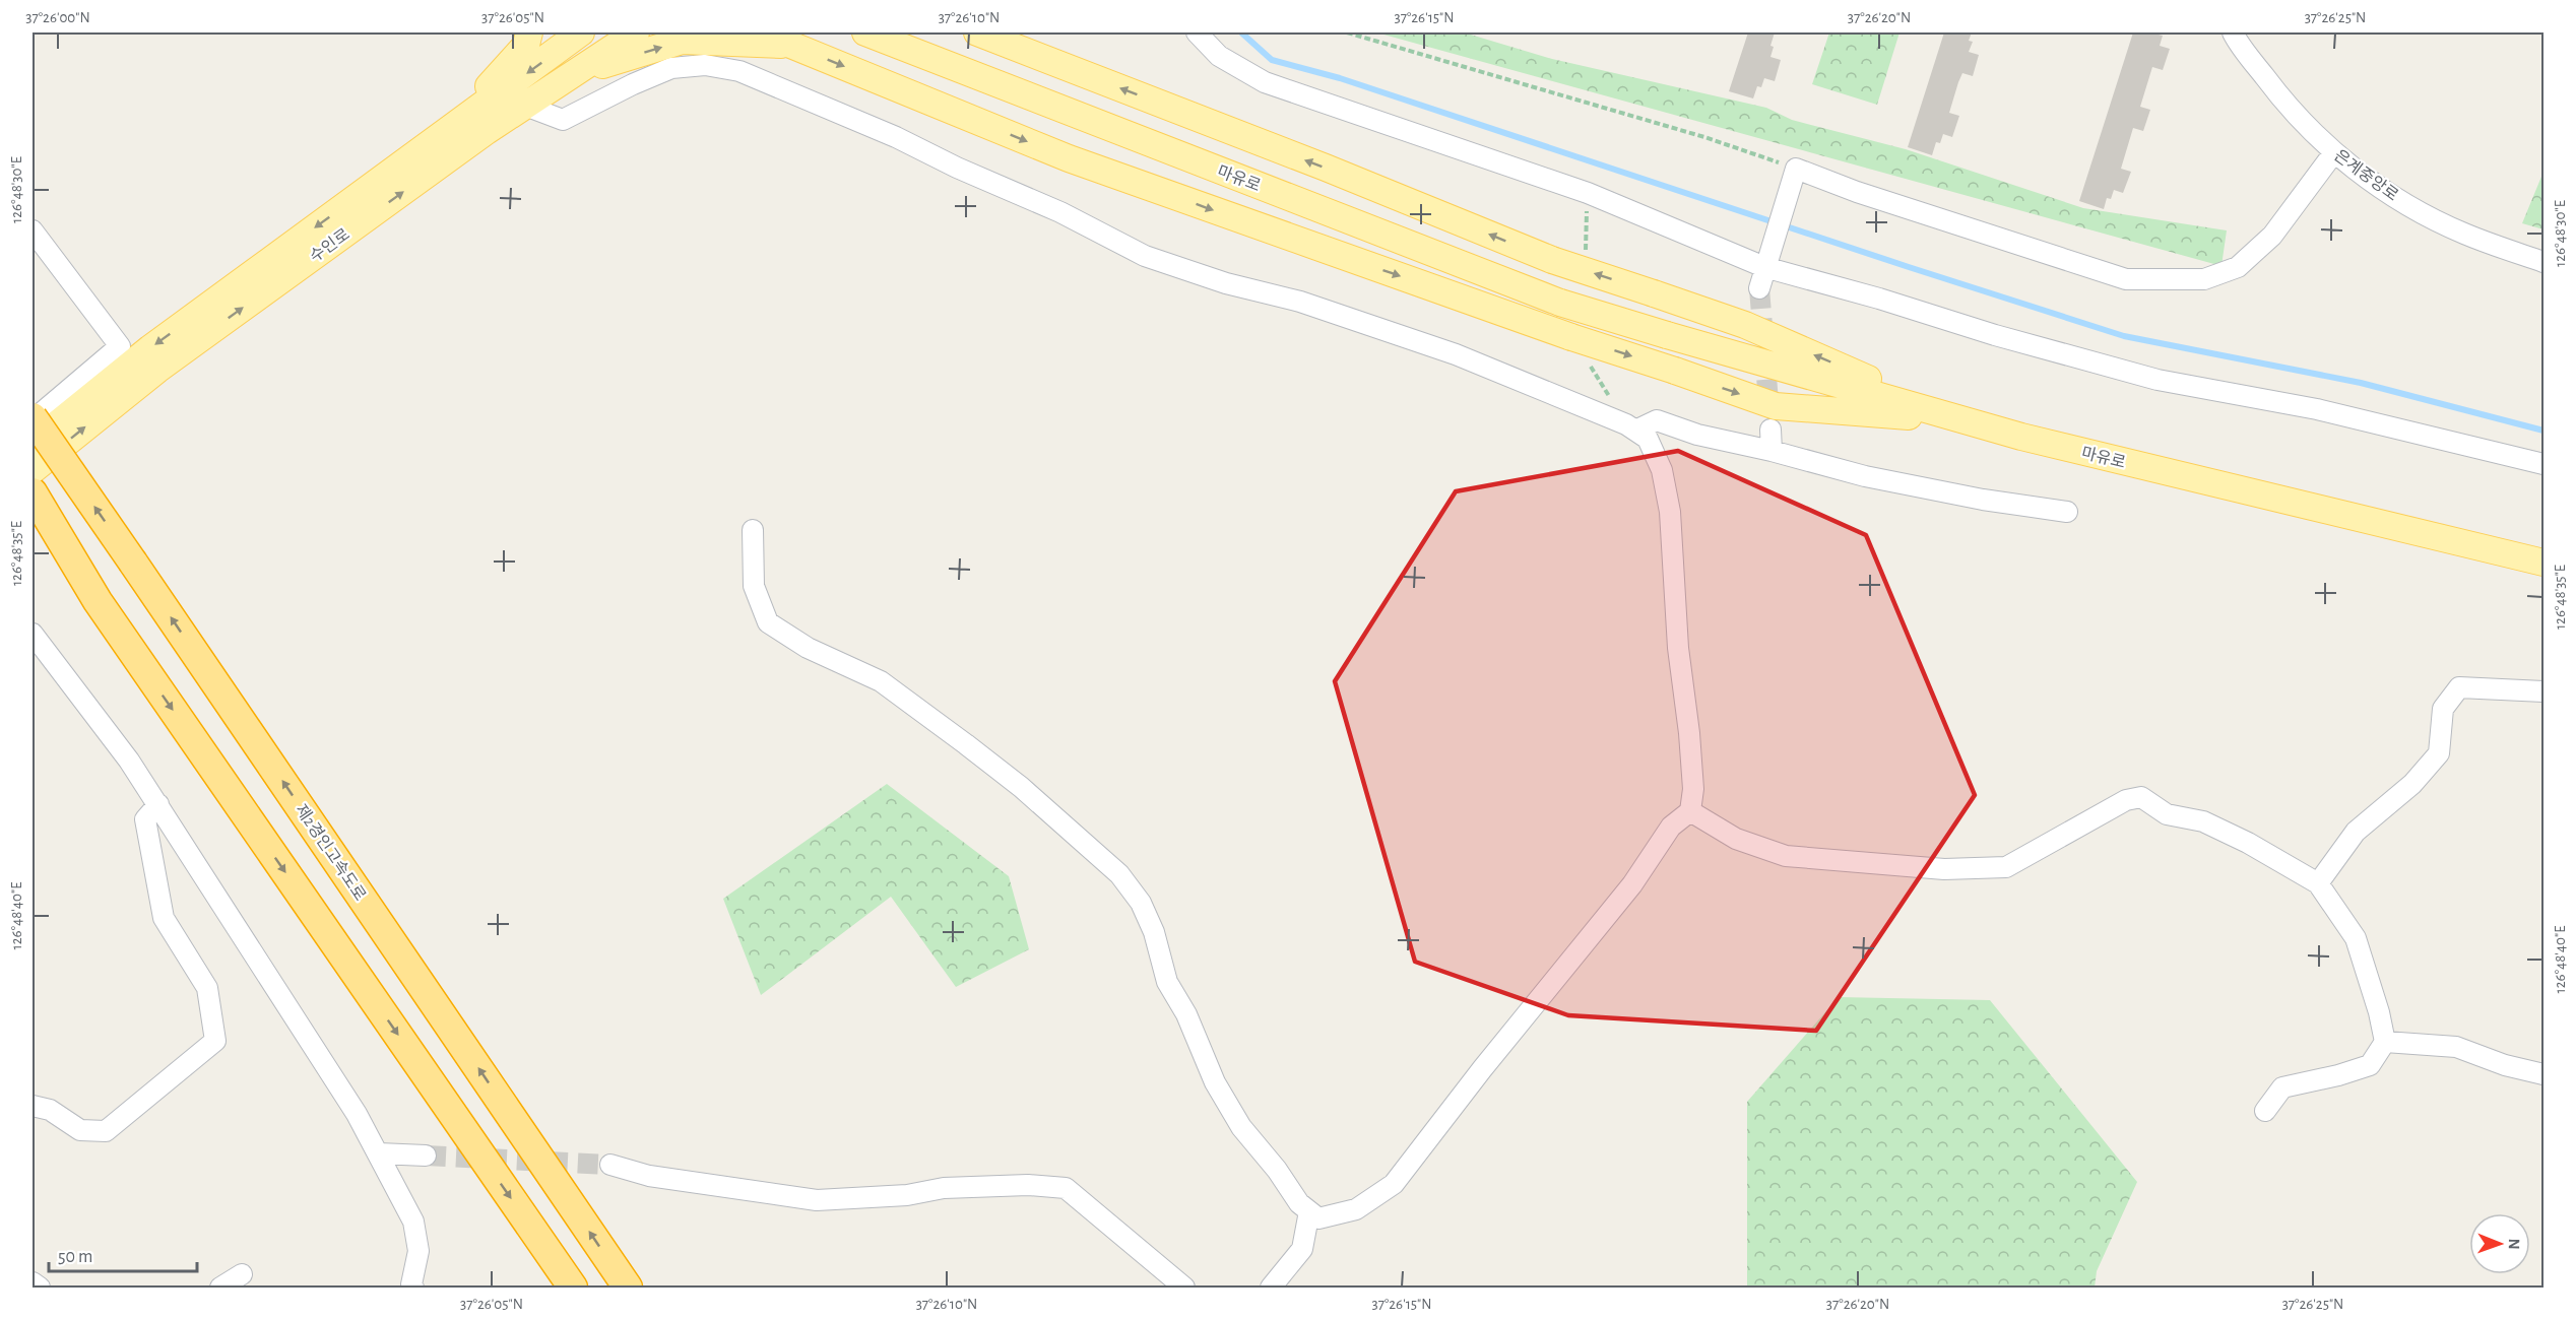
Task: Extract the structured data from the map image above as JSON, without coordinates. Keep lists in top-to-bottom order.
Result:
{
  "streets": {
    "highway": ["제2경인고속도로"],
    "main road": ["마유로", "수인로"],
    "street": ["은계중앙로"]
  },
  "scale_bar": "50 m",
  "north": "right",
  "coordinates": [
    "37°26'00\"N",
    "37°26'05\"N",
    "37°26'10\"N",
    "37°26'15\"N",
    "37°26'20\"N",
    "37°26'25\"N",
    "126°48'30\"E",
    "126°48'35\"E",
    "126°48'40\"E"
  ]
}
